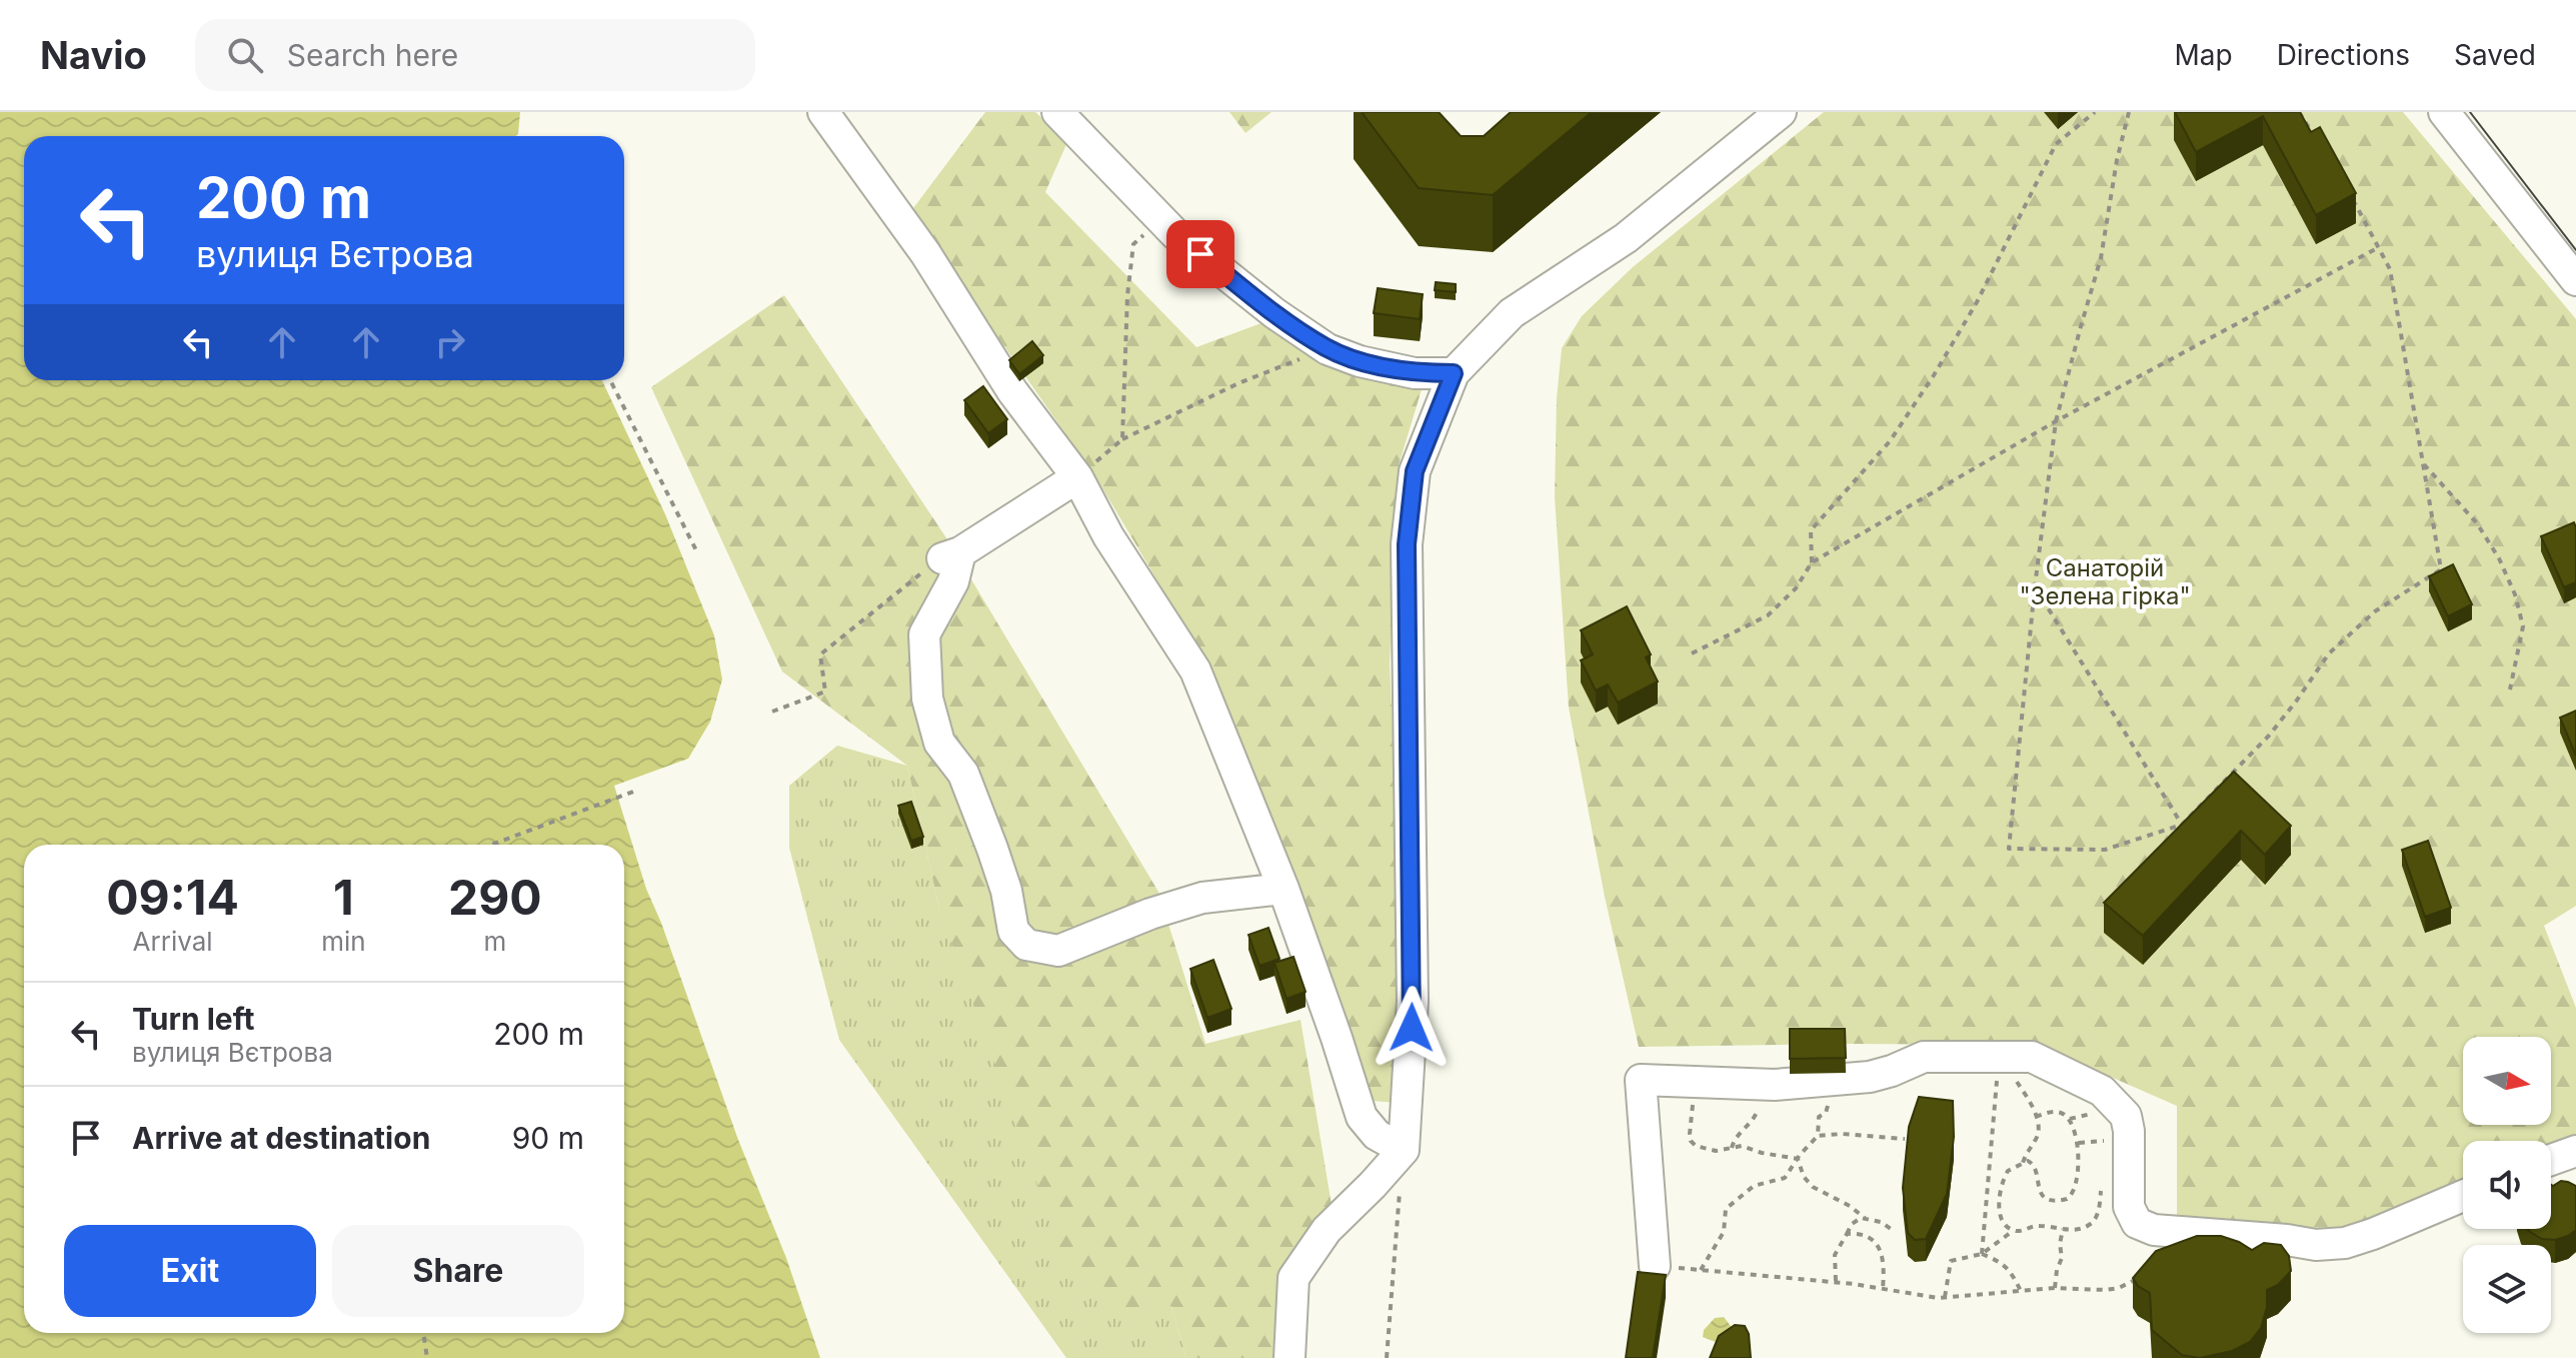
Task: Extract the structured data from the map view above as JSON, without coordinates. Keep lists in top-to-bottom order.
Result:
{
  "parks": ["Санаторій \"Зелена гірка\""],
  "north": "right",
  "page": {
    "header": "Navio",
    "search": "Search here",
    "nav": ["Map", "Directions", "Saved"],
    "turn": ["200 m", "вулиця Вєтрова"],
    "eta": [
      "09:14",
      "Arrival",
      "1",
      "min",
      "290",
      "m"
    ],
    "list": [
      {
        "name": "Turn left",
        "note": "вулиця Вєтрова",
        "value": "200 m"
      },
      {
        "name": "Arrive at destination",
        "value": "90 m"
      }
    ],
    "buttons": ["Exit", "Share"]
  }
}
